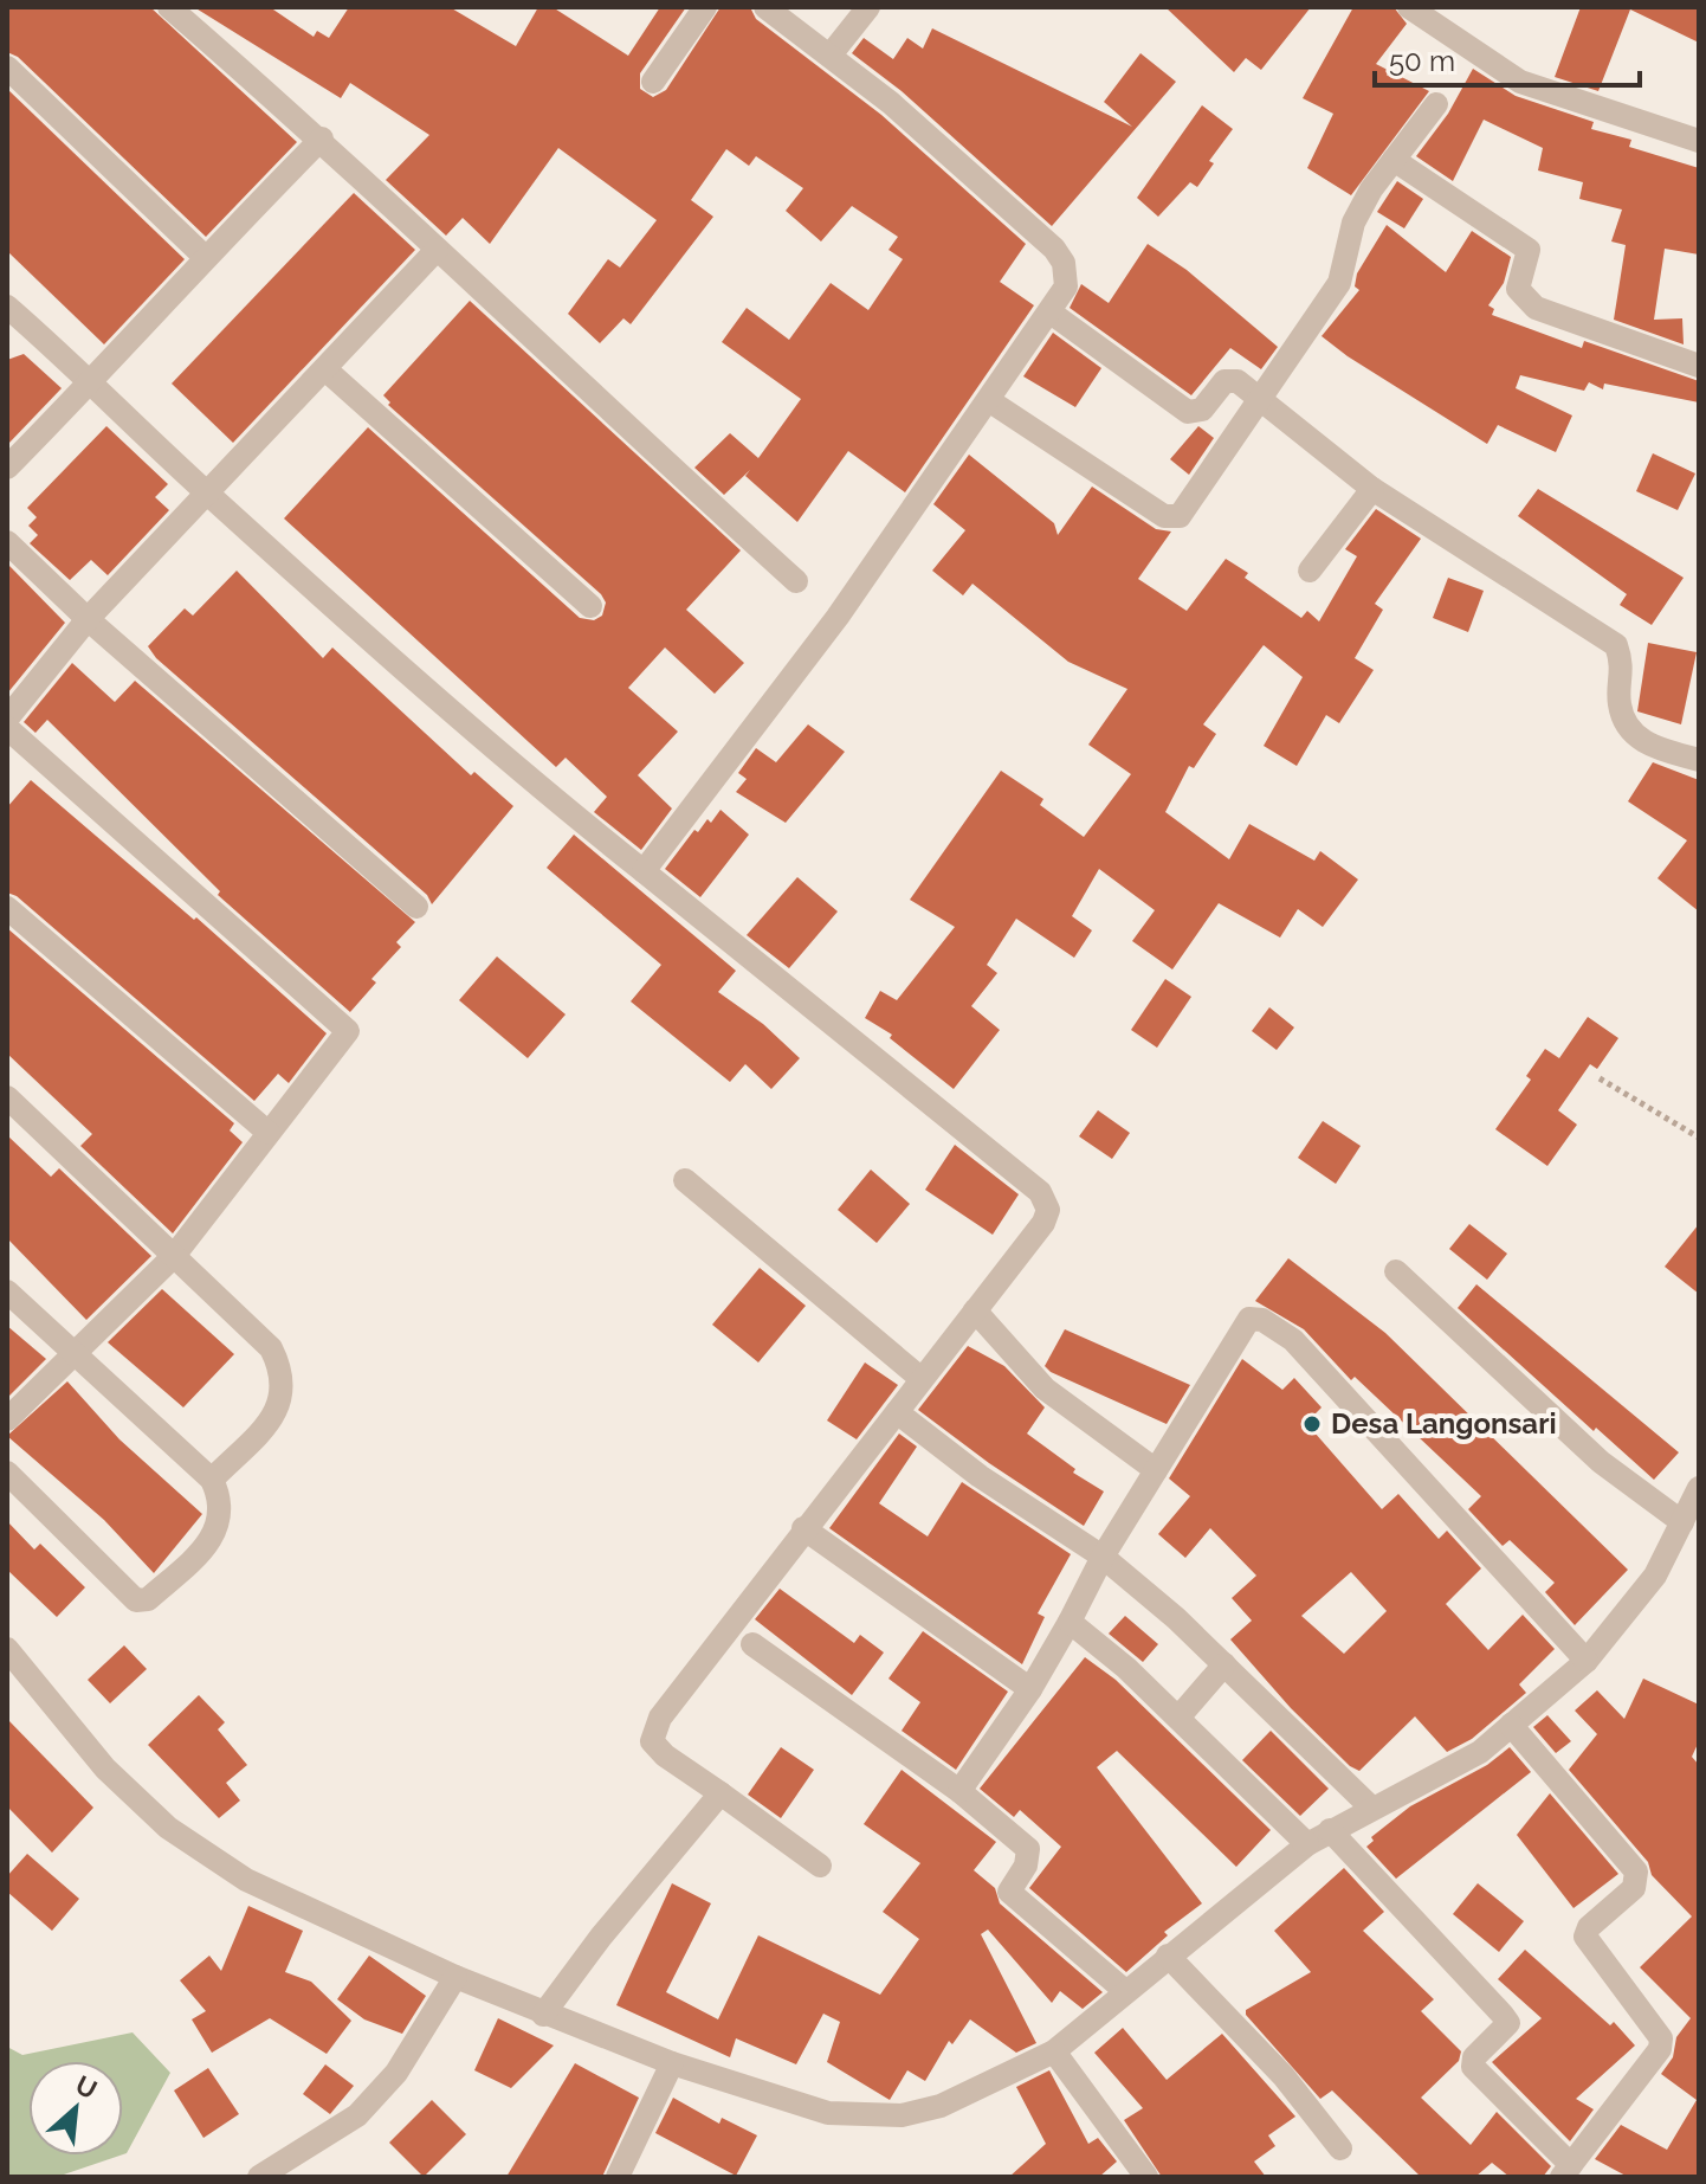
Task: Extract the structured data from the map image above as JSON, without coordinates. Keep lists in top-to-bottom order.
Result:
{
  "places": ["Desa Langonsari"],
  "scale_bar": "50 m",
  "north": "top right"
}
